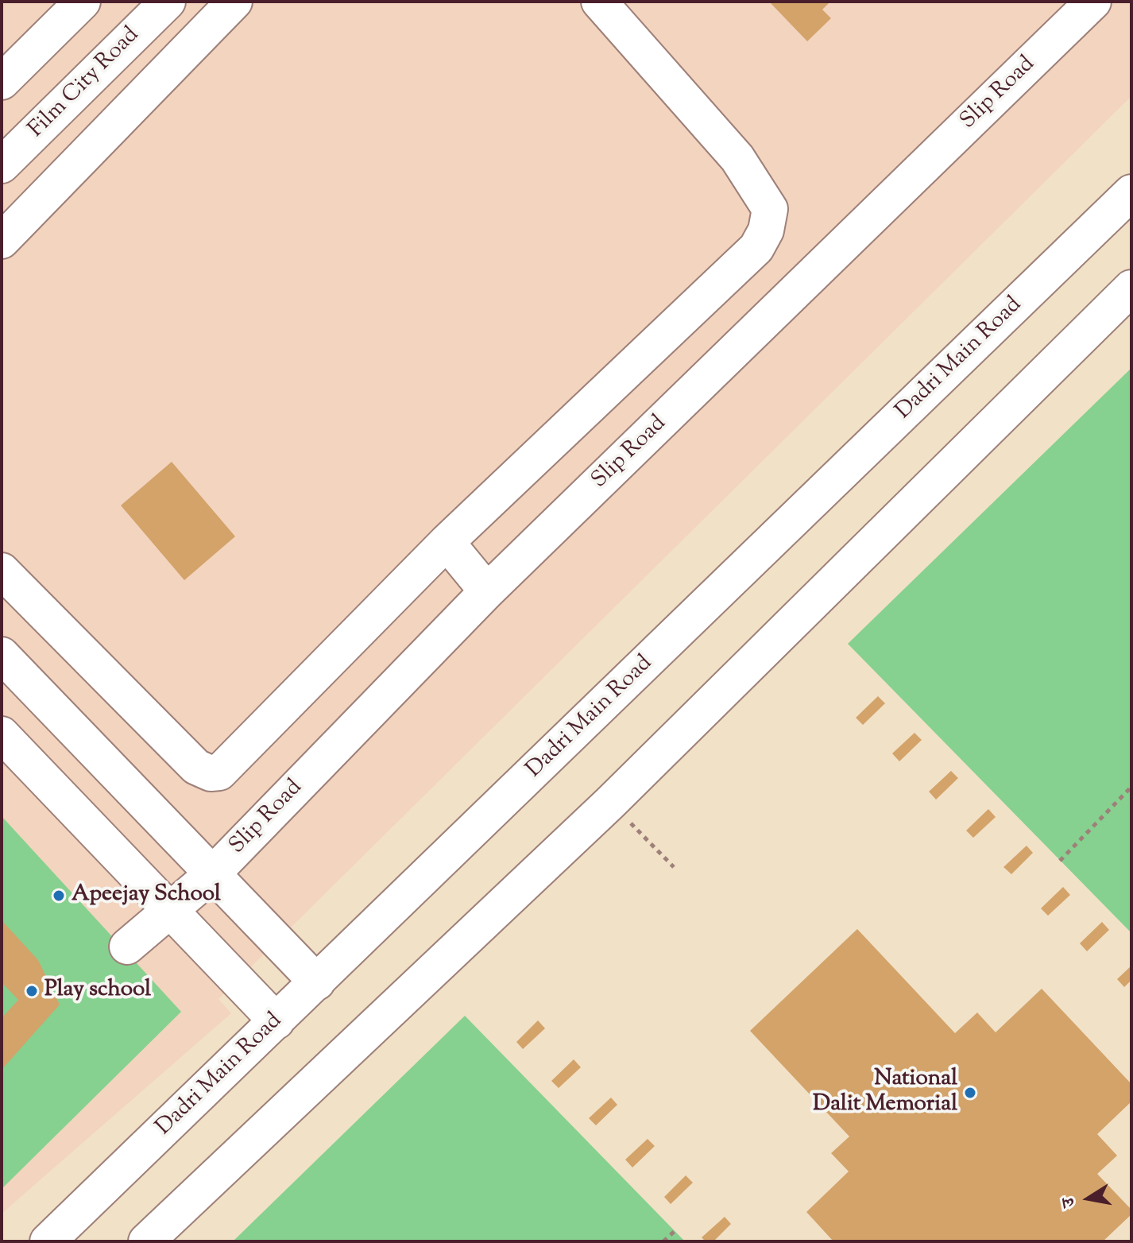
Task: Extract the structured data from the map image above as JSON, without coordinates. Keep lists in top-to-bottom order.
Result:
{
  "streets": {
    "main road": ["Film City Road", "Slip Road", "Dadri Main Road"]
  },
  "places": ["Apeejay School", "Play school", "National Dalit Memorial"],
  "north": "left"
}
